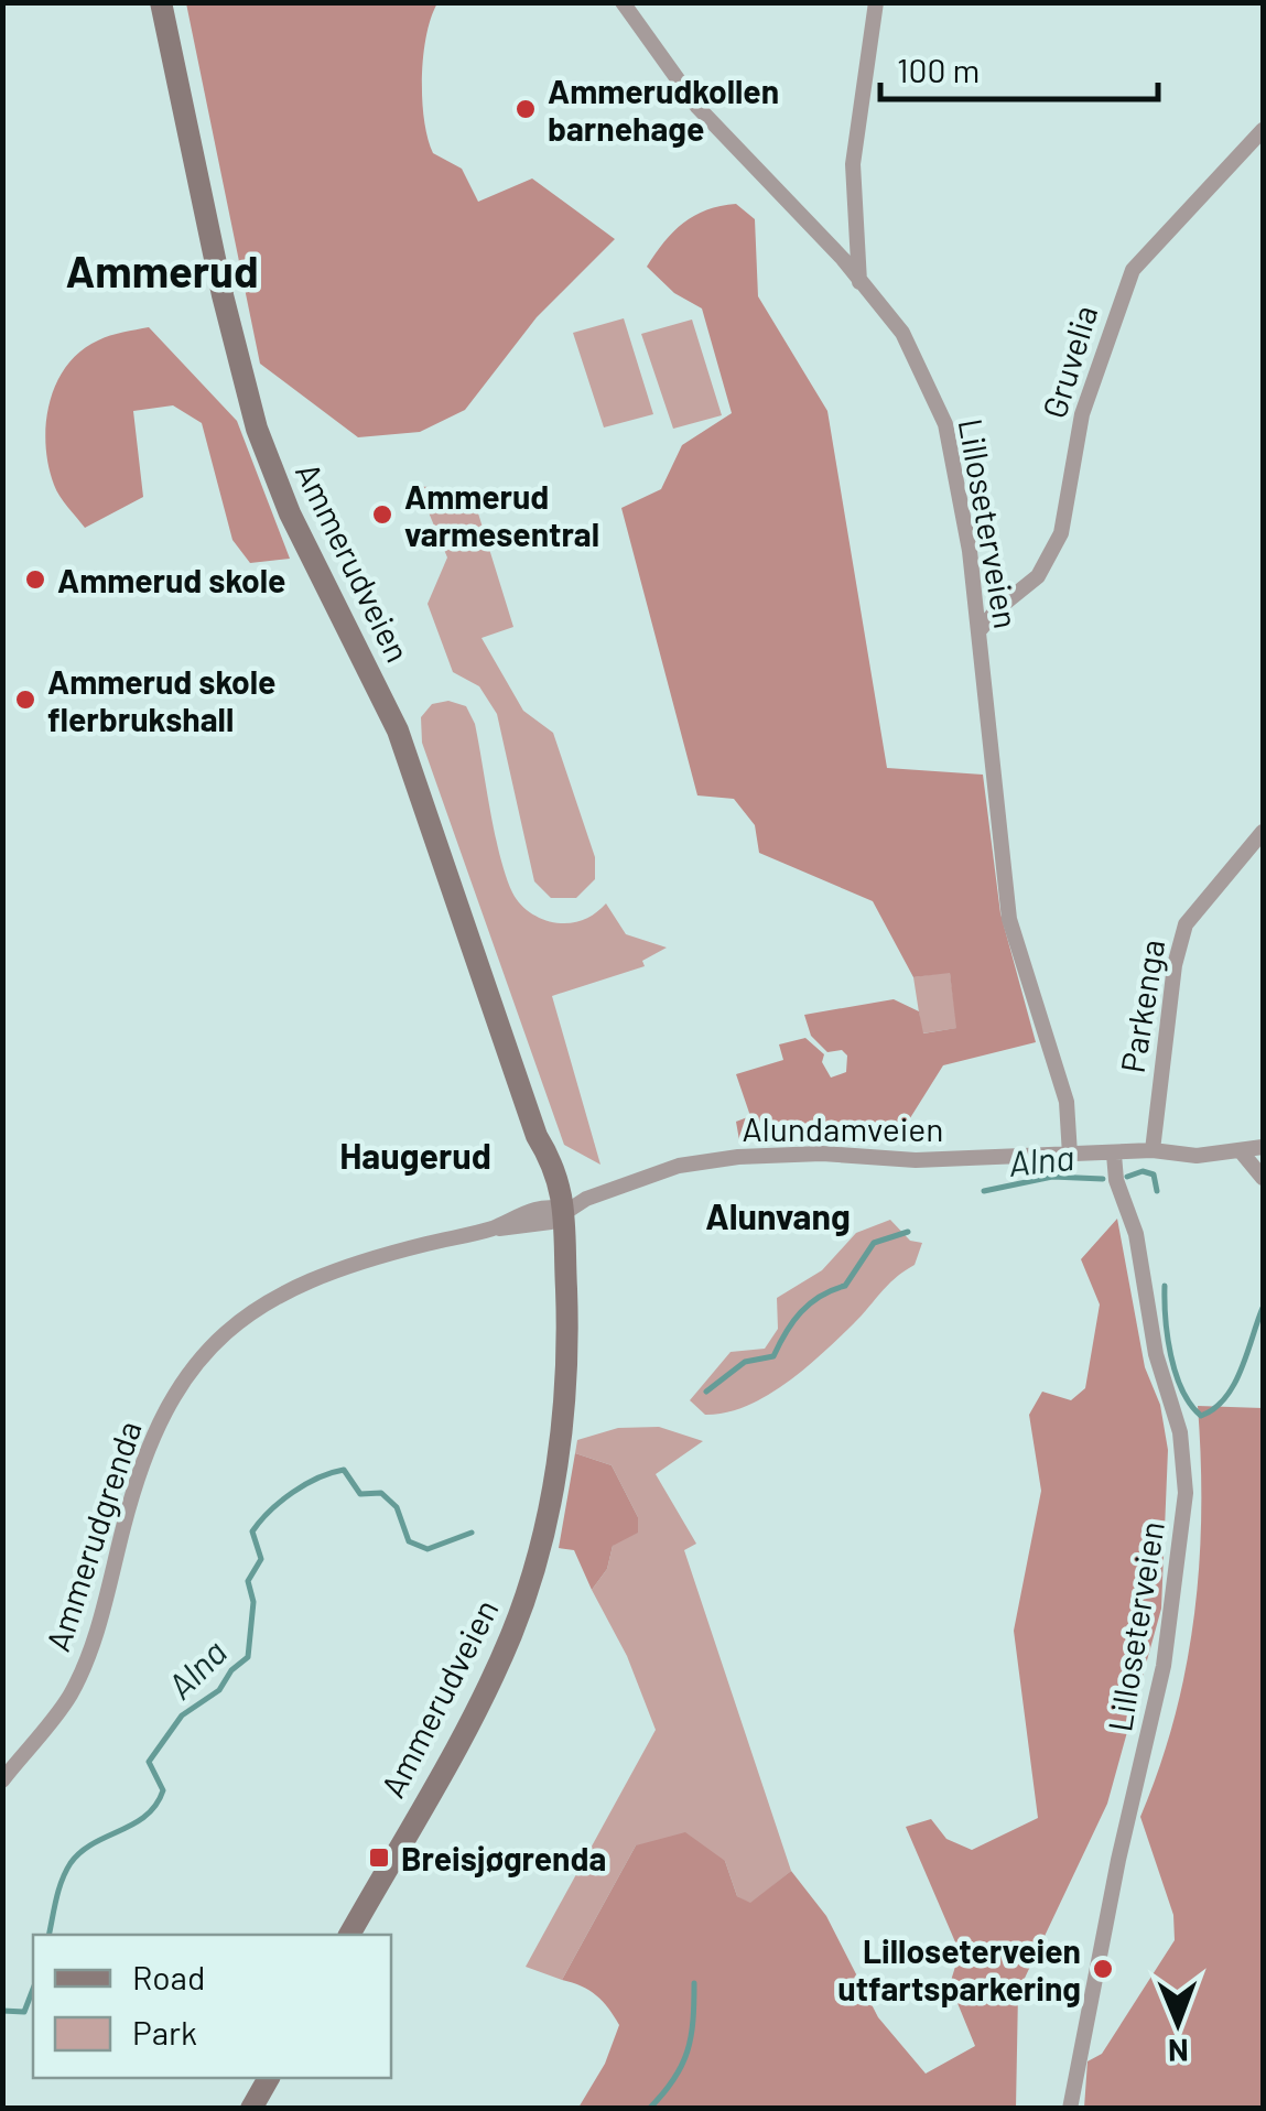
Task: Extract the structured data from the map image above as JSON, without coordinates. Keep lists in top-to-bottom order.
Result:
{
  "streets": {
    "street": [
      "Gruvelia",
      "Lilloseterveien",
      "Ammerudveien",
      "Parkenga",
      "Alundamveien",
      "Ammerudgrenda"
    ]
  },
  "crossings": [
    ["Gruvelia", "Lilloseterveien"],
    ["Lilloseterveien", "Alundamveien"],
    ["Ammerudveien", "Alundamveien"],
    ["Parkenga", "Alundamveien"],
    ["Alundamveien", "Ammerudgrenda"]
  ],
  "districts": ["Ammerud", "Haugerud", "Alunvang"],
  "water": ["Alna"],
  "places": {
    "other": [
      "Ammerudkollen barnehage",
      "Ammerud varmesentral",
      "Ammerud skole",
      "Ammerud skole flerbrukshall",
      "Lilloseterveien utfartsparkering"
    ],
    "transit": ["Breisjøgrenda"]
  },
  "legend": ["Road", "Park"],
  "scale_bar": "100 m",
  "north": "bottom"
}
